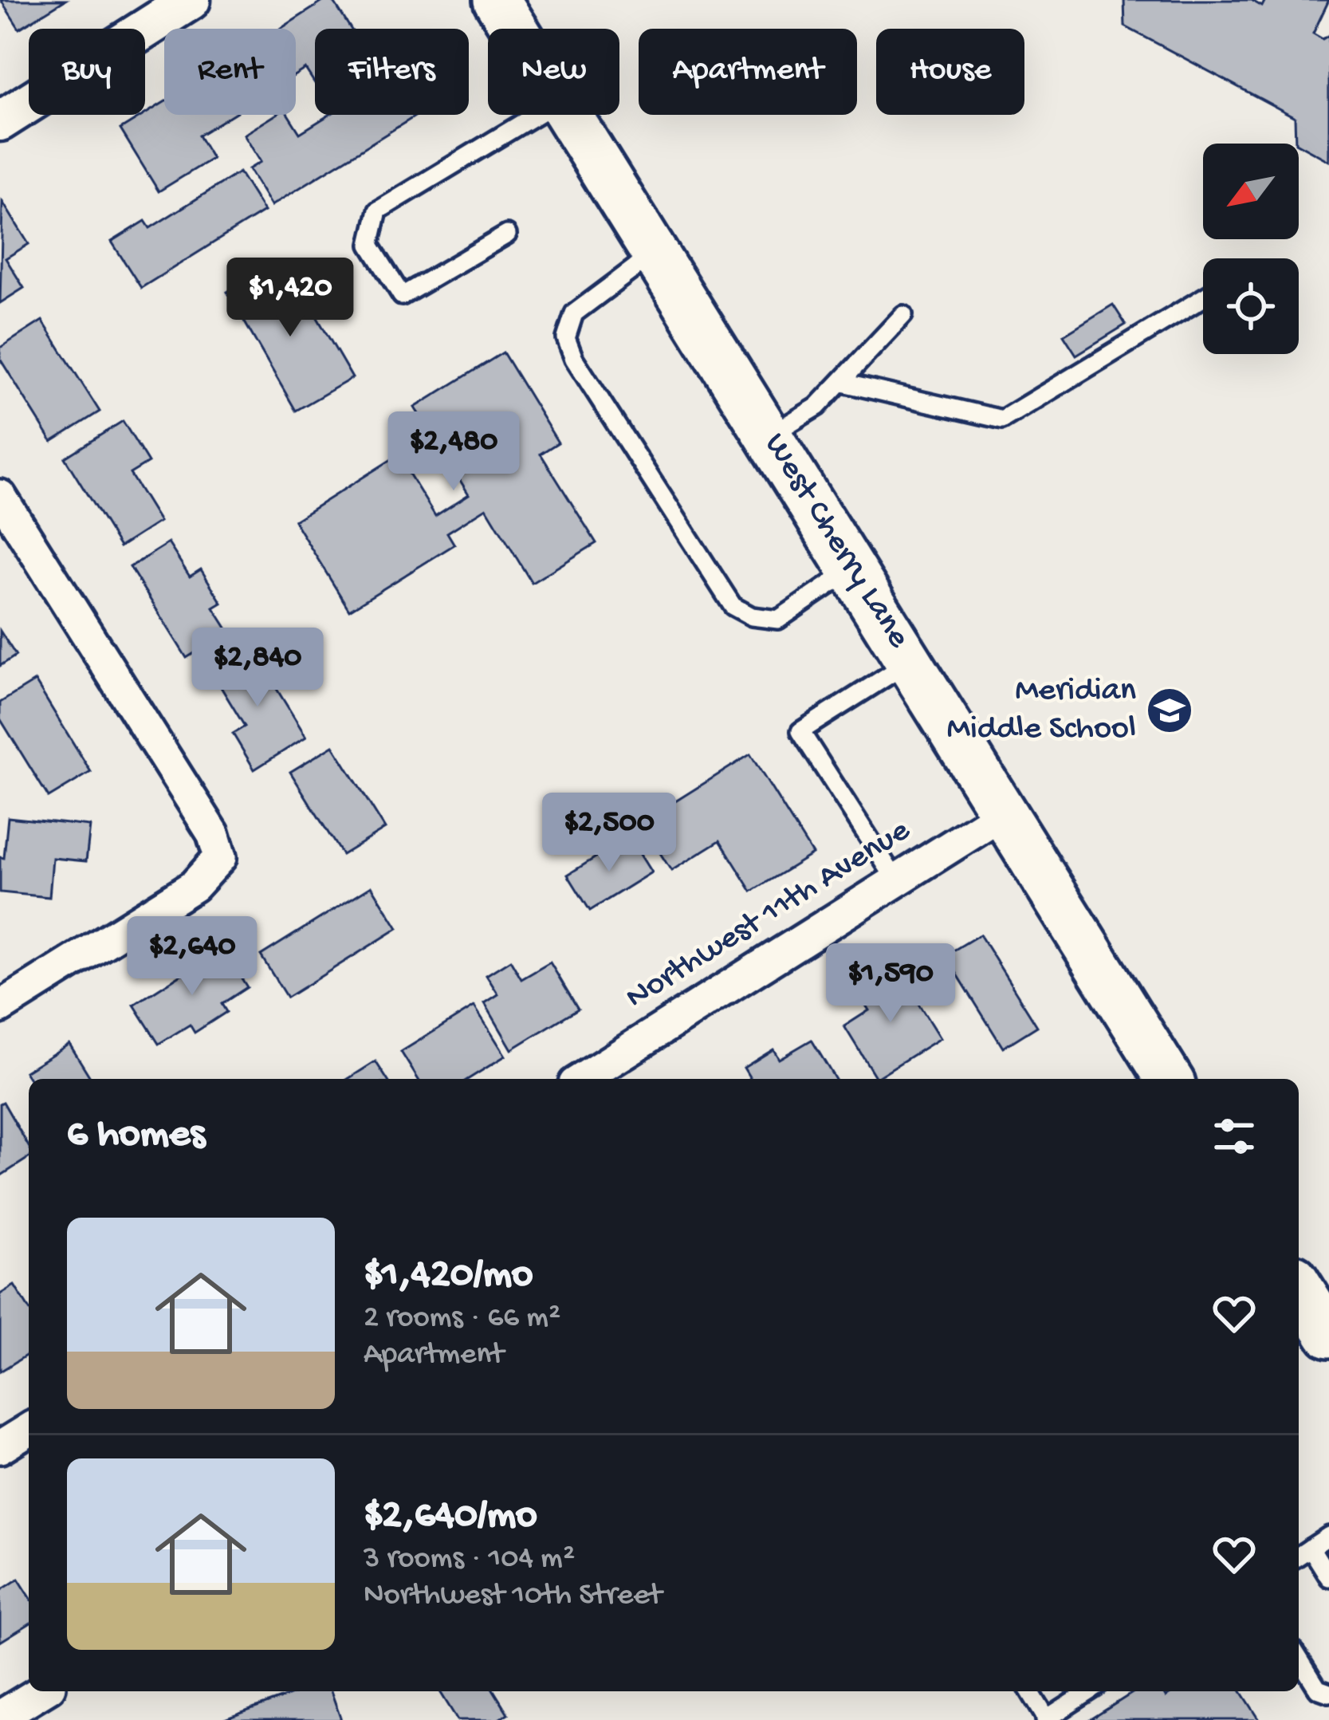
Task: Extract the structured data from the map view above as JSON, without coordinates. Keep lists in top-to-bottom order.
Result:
{
  "streets": {
    "main road": ["West Cherry Lane"],
    "street": ["Northwest 11th Avenue"]
  },
  "crossings": [
    ["West Cherry Lane", "Northwest 11th Avenue"]
  ],
  "places": {
    "school or university": ["Meridian Middle School"]
  },
  "north": "bottom left",
  "page": {
    "chip": [
      "Buy",
      "Rent",
      "Filters",
      "New",
      "Apartment",
      "House"
    ],
    "price": [
      "$1,420",
      "$2,480",
      "$2,840",
      "$2,500",
      "$2,640",
      "$1,590"
    ],
    "heading": "6 homes",
    "list": [
      {
        "name": "$1,420/mo",
        "note": "2 rooms · 66 m² · Apartment"
      },
      {
        "name": "$2,640/mo",
        "note": "3 rooms · 104 m² · Northwest 10th Street"
      }
    ]
  }
}
